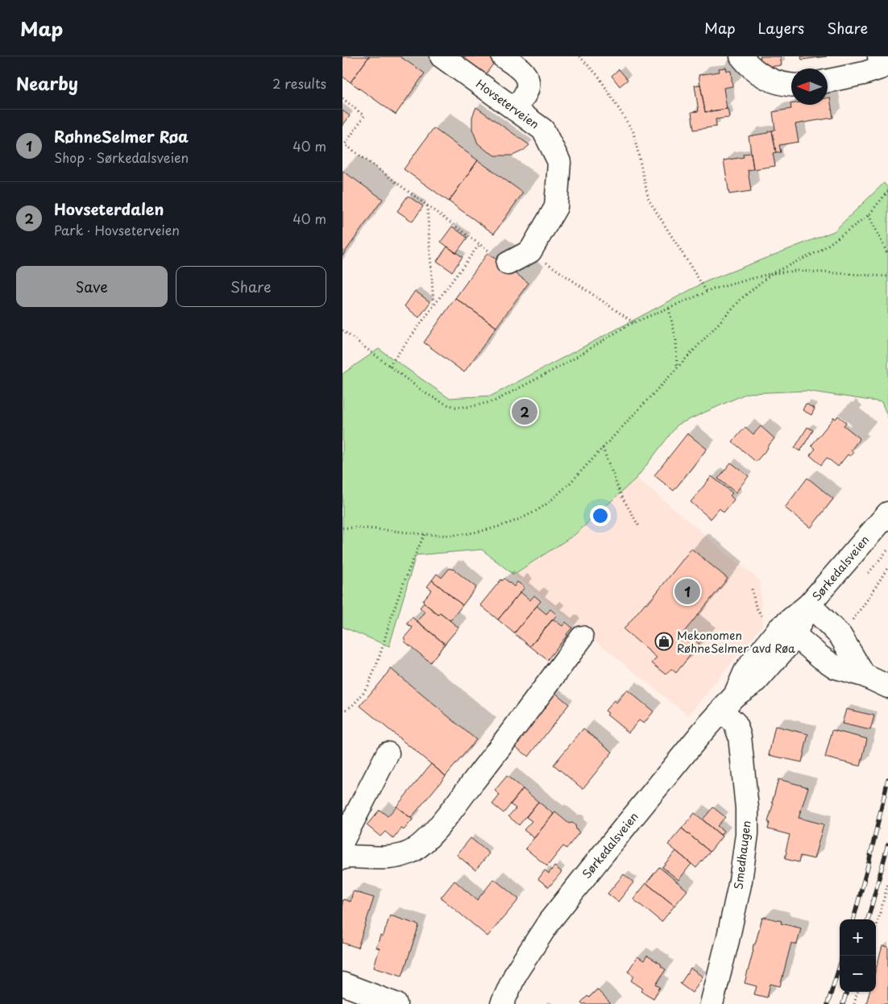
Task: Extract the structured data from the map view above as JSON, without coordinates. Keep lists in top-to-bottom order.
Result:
{
  "streets": {
    "street": ["Hovseterveien", "Sørkedalsveien", "Smedhaugen"]
  },
  "crossings": [
    ["Sørkedalsveien", "Smedhaugen"]
  ],
  "places": {
    "shop": ["Mekonomen RøhneSelmer avd Røa"]
  },
  "north": "left",
  "page": {
    "header": "Map",
    "nav": ["Map", "Layers", "Share"],
    "heading": ["Nearby", "2 results"],
    "list": [
      {
        "mark": "1",
        "name": "RøhneSelmer Røa",
        "note": "Shop · Sørkedalsveien",
        "value": "40 m"
      },
      {
        "mark": "2",
        "name": "Hovseterdalen",
        "note": "Park · Hovseterveien",
        "value": "40 m"
      }
    ],
    "buttons": ["Save", "Share"],
    "pins": ["2", "1"],
    "map_buttons": ["+", "−"]
  }
}
